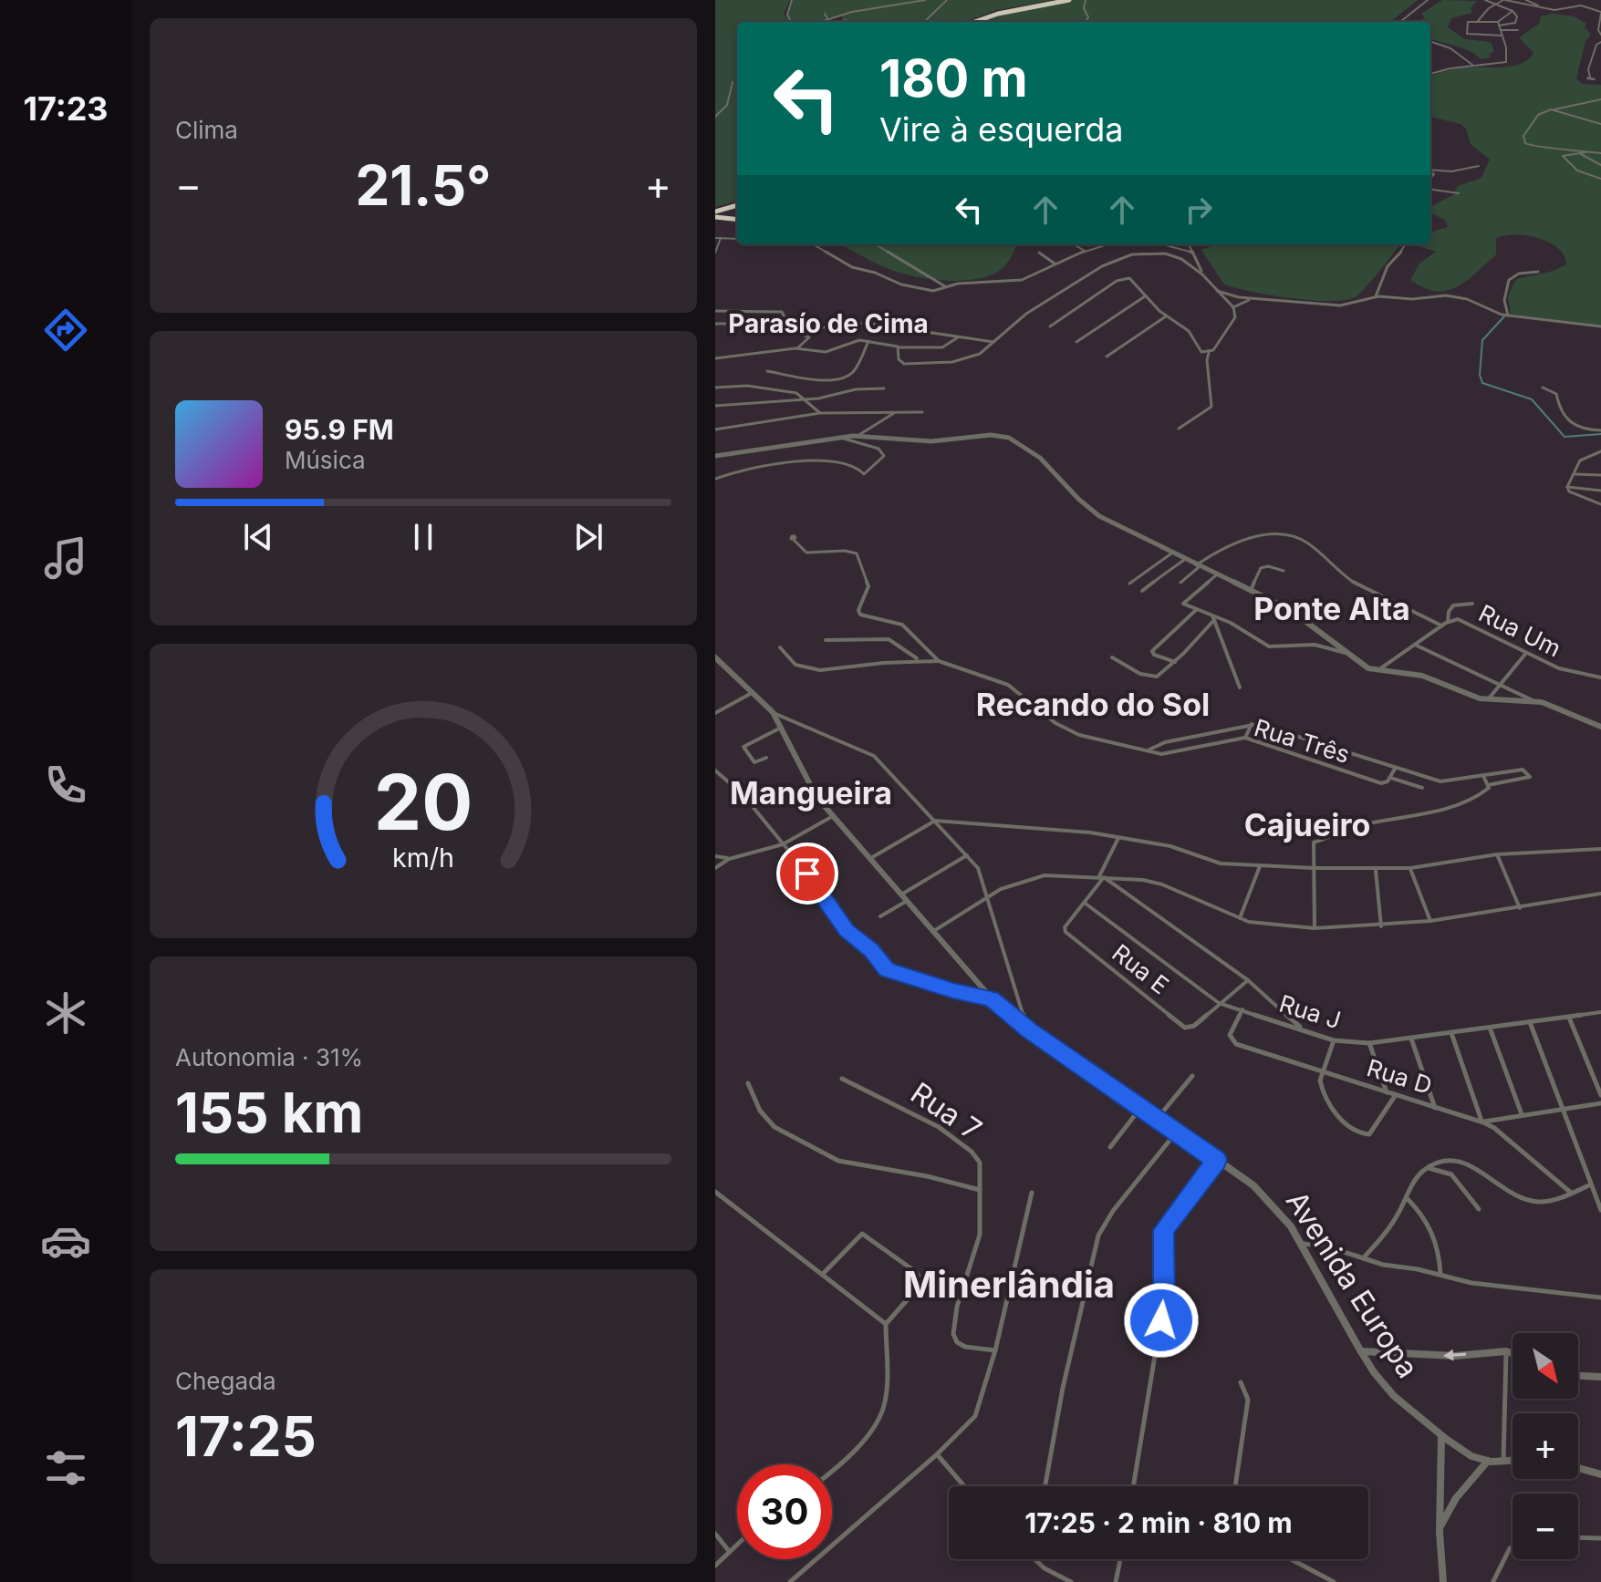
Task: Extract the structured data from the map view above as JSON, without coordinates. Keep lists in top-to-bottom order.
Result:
{
  "streets": {
    "street": [
      "Rua Um",
      "Rua Três",
      "Rua E",
      "Rua J",
      "Rua D",
      "Rua 7",
      "Avenida Europa"
    ]
  },
  "crossings": [
    ["Rua E", "Rua J"],
    ["Rua J", "Rua D"]
  ],
  "districts": [
    "Parasío de Cima",
    "Ponte Alta",
    "Recando do Sol",
    "Mangueira",
    "Cajueiro",
    "Minerlândia"
  ],
  "north": "bottom right",
  "page": {
    "tabs": "17:23",
    "tile": [
      "Clima",
      ["Autonomia · 31%", "155 km"],
      ["Chegada", "17:25"]
    ],
    "turn": ["180 m", "Vire à esquerda"],
    "heat": ["−", "21.5°", "+"],
    "song": ["95.9 FM", "Música"],
    "map_buttons": ["+", "−"],
    "limit": "30",
    "trip": "17:25 · 2 min · 810 m",
    "gauge": ["20", "km/h"]
  }
}
